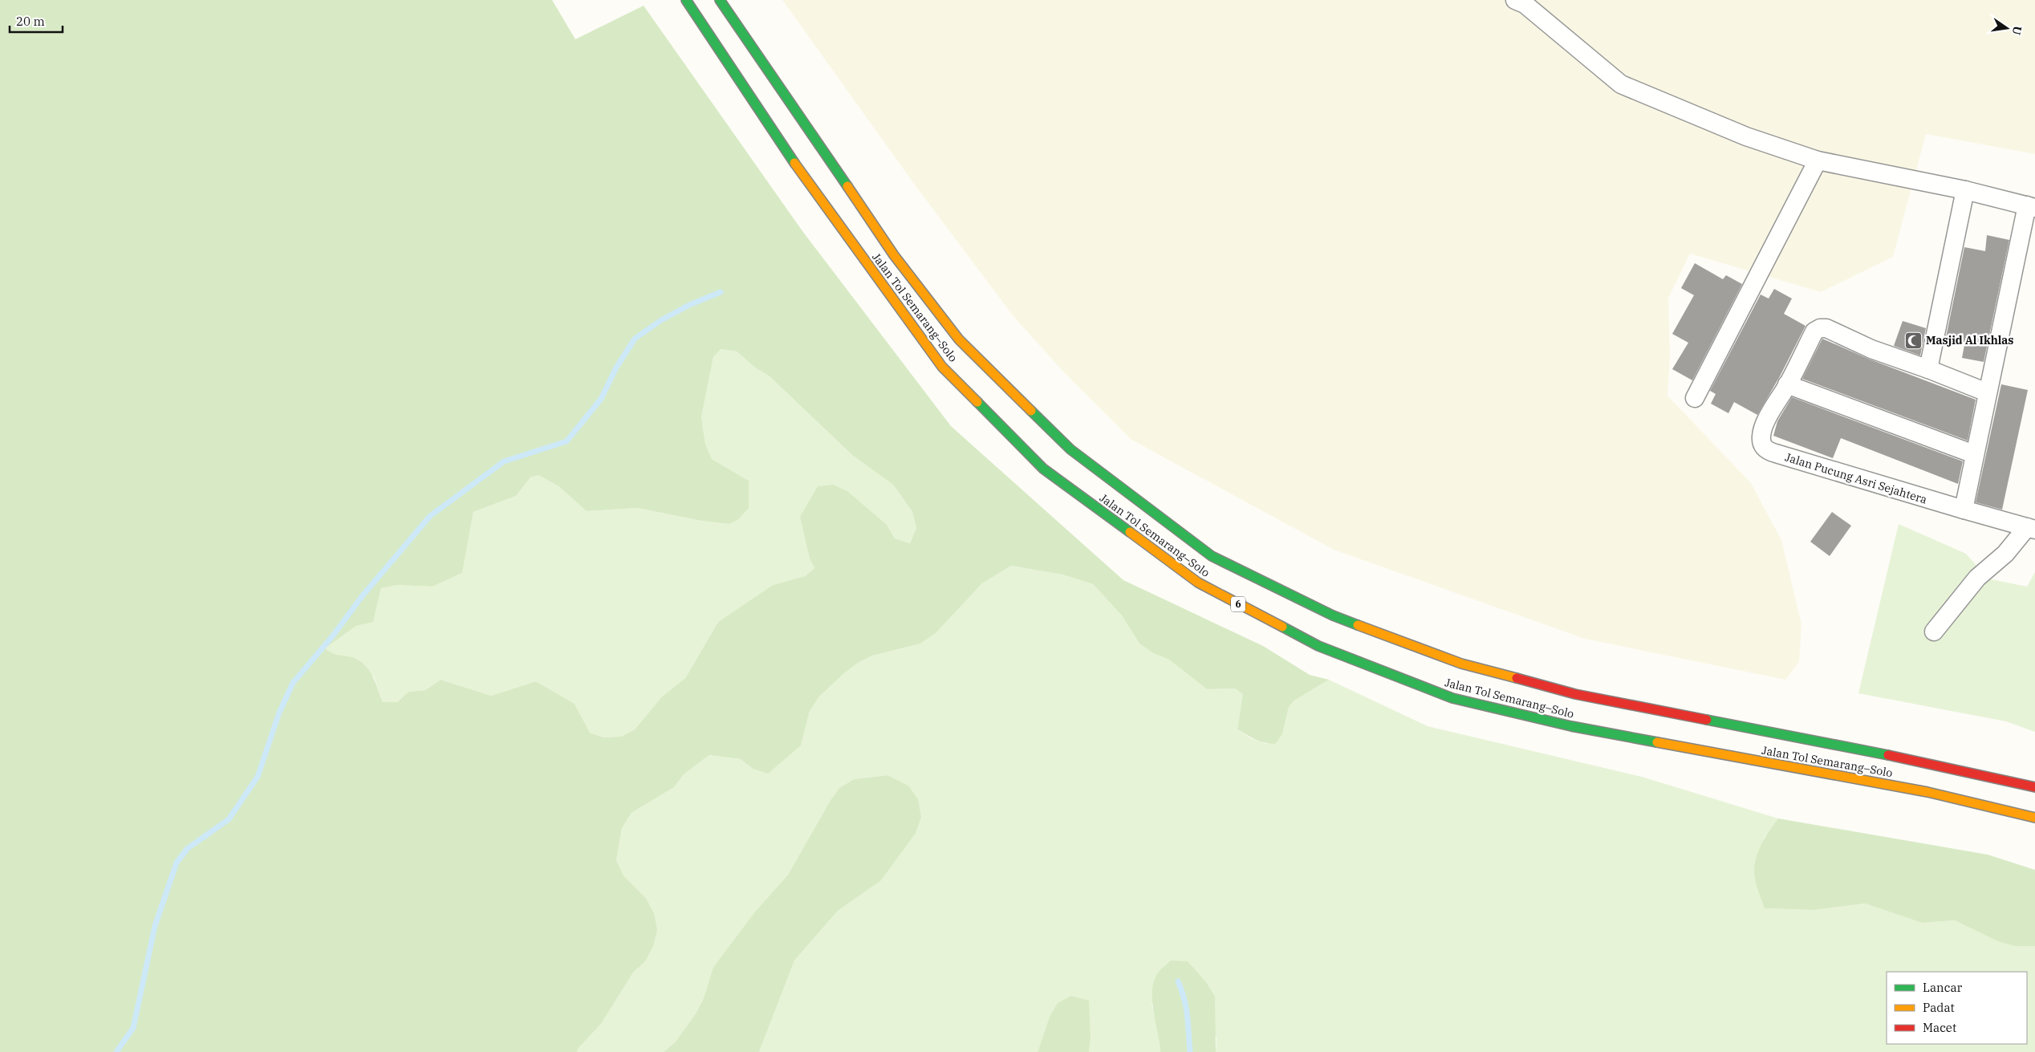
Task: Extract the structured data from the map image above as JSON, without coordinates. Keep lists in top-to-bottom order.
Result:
{
  "streets": {
    "highway": ["Jalan Tol Semarang–Solo", "6"],
    "street": ["Jalan Pucung Asri Sejahtera"]
  },
  "places": {
    "mosque": ["Masjid Al Ikhlas"]
  },
  "legend": ["Lancar", "Padat", "Macet"],
  "scale_bar": "20 m",
  "north": "right"
}
